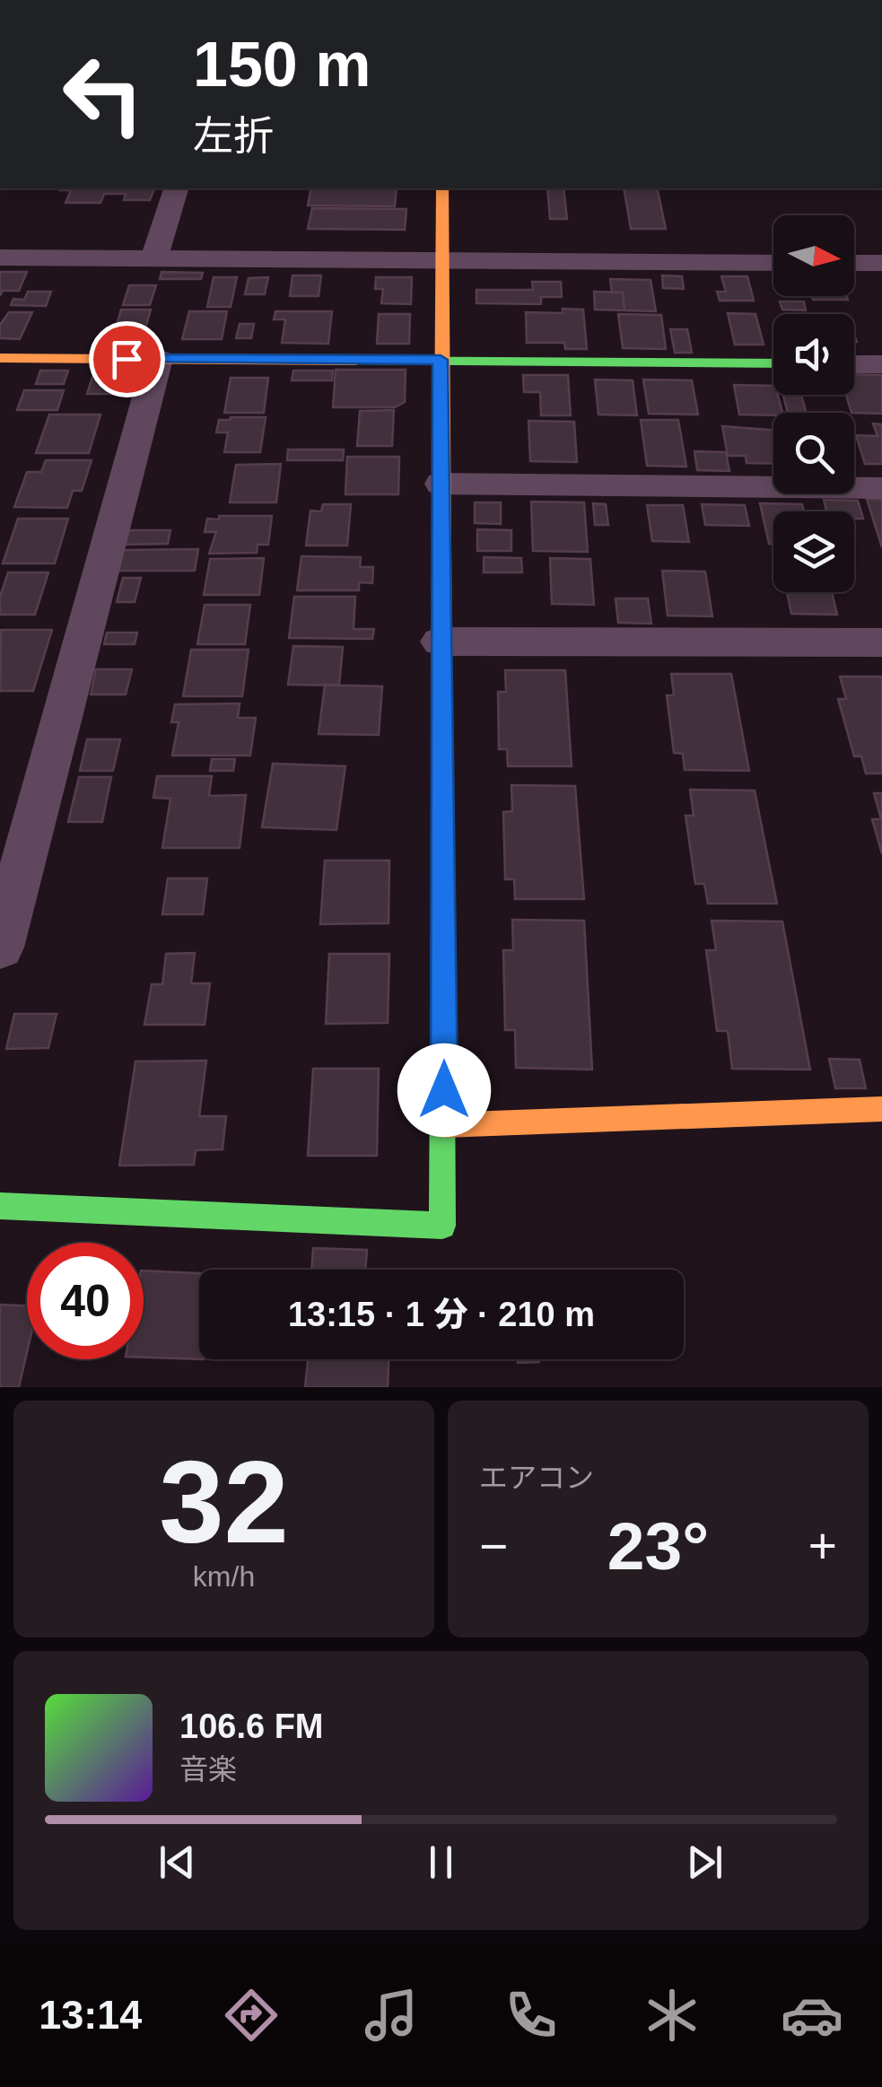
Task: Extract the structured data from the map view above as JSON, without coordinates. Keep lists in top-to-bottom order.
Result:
{
  "north": "right",
  "page": {
    "turn": ["150 m", "左折"],
    "limit": "40",
    "trip": "13:15 · 1 分 · 210 m",
    "tile": [
      ["32", "km/h"],
      "エアコン"
    ],
    "heat": ["−", "23°", "+"],
    "song": ["106.6 FM", "音楽"],
    "tabs": "13:14"
  }
}
